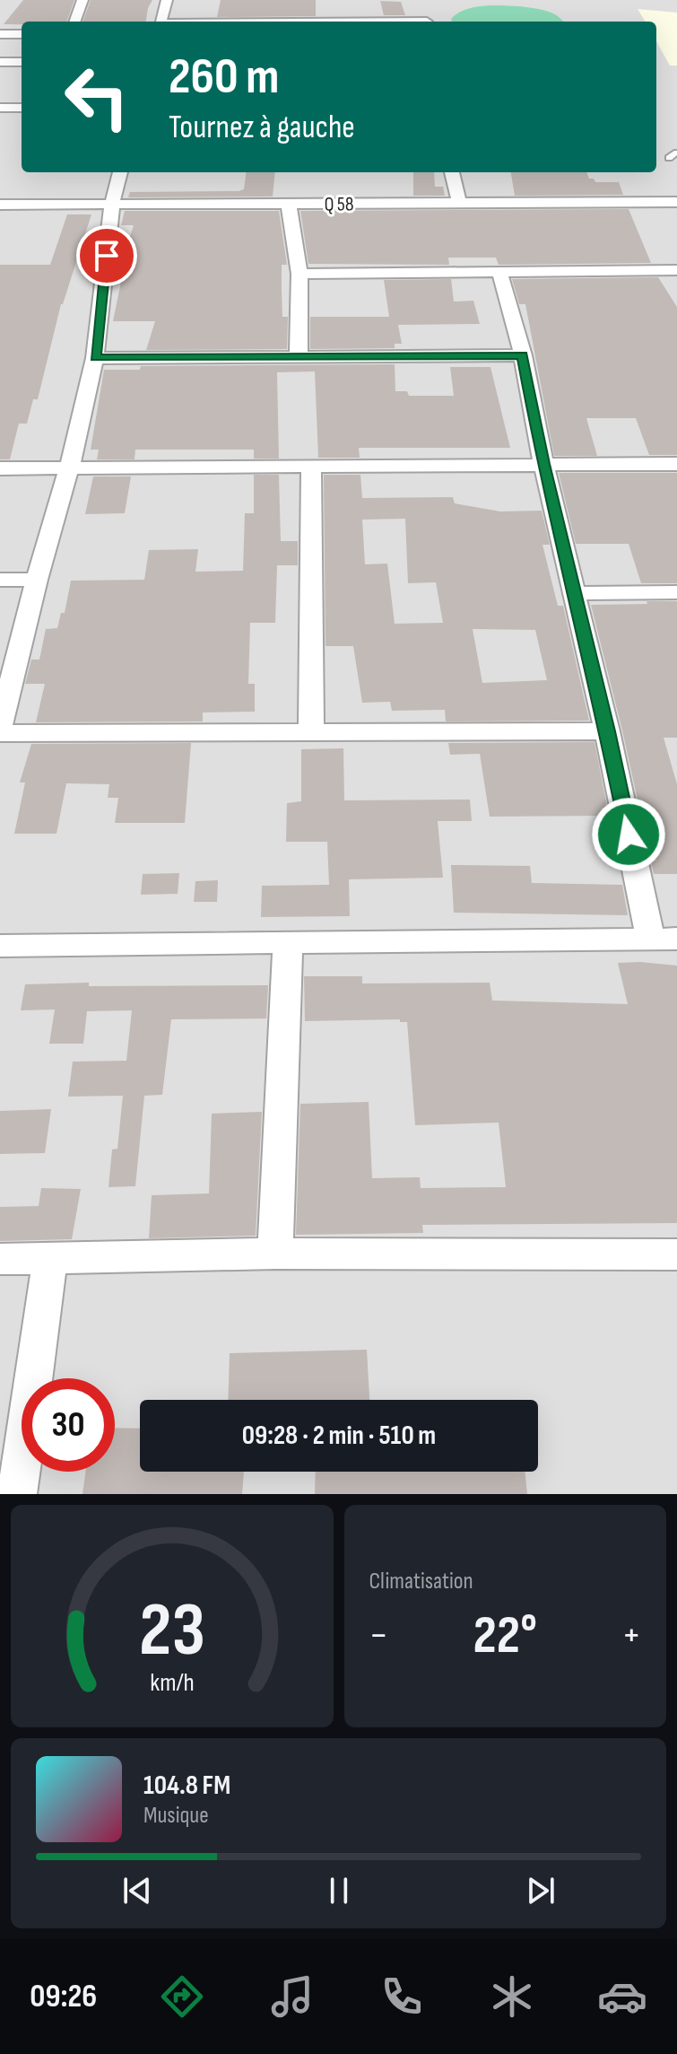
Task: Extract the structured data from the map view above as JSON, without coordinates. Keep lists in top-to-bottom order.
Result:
{
  "streets": {
    "street": ["Q 58"]
  },
  "page": {
    "turn": ["260 m", "Tournez à gauche"],
    "limit": "30",
    "trip": "09:28 · 2 min · 510 m",
    "tile": "Climatisation",
    "heat": ["−", "22°", "+"],
    "song": ["104.8 FM", "Musique"],
    "tabs": "09:26",
    "gauge": ["23", "km/h"]
  }
}
